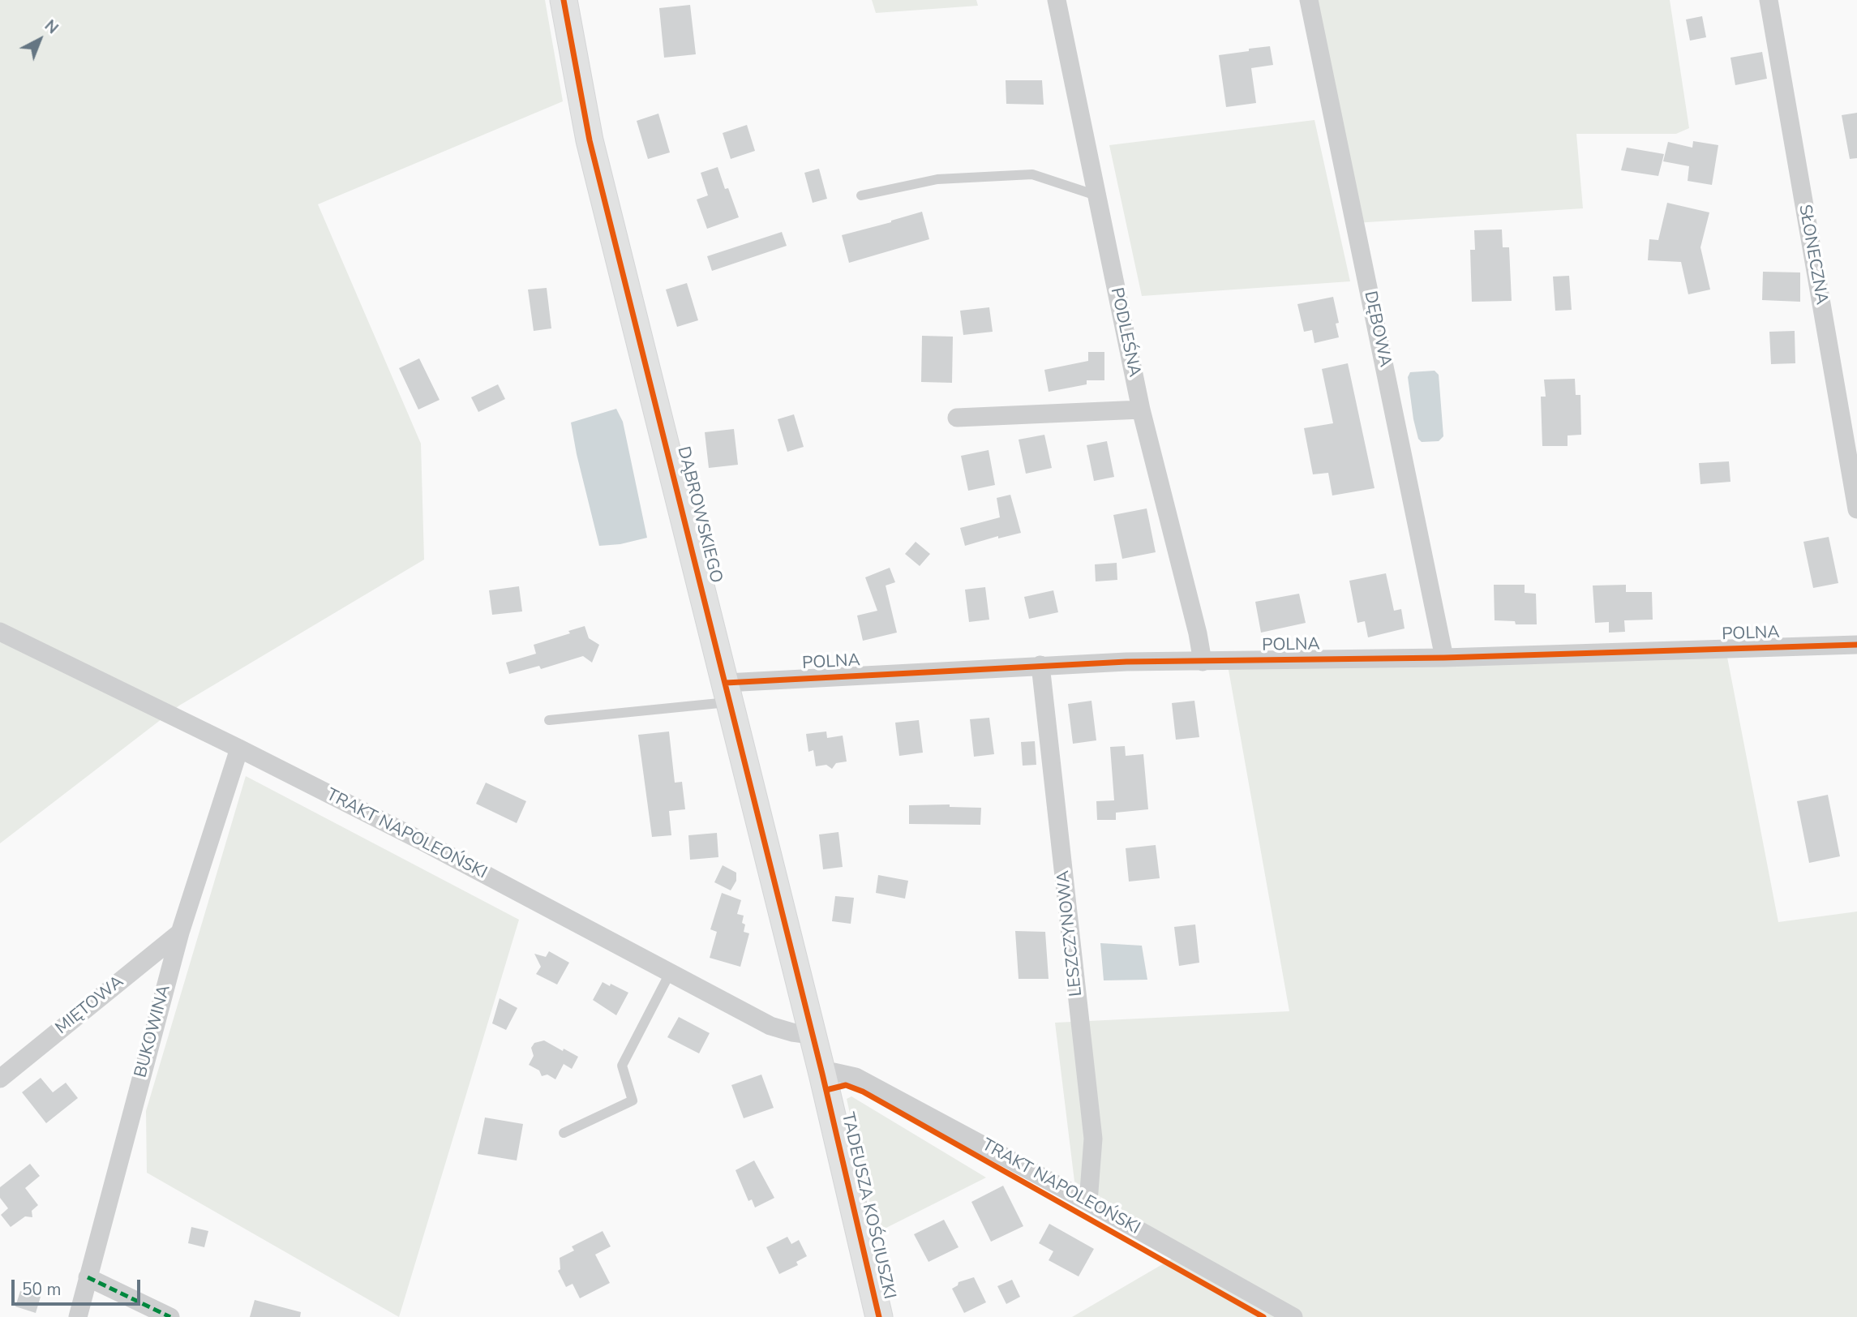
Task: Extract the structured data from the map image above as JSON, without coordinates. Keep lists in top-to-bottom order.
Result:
{
  "streets": {
    "street": [
      "SŁONECZNA",
      "DĘBOWA",
      "PODLEŚNA",
      "DĄBROWSKIEGO",
      "POLNA",
      "TRAKT NAPOLEOŃSKI",
      "LESZCZYNOWA",
      "MIĘTOWA",
      "BUKOWINA",
      "TADEUSZA KOŚCIUSZKI"
    ]
  },
  "crossings": [
    ["DĘBOWA", "POLNA"],
    ["PODLEŚNA", "POLNA"],
    ["DĄBROWSKIEGO", "POLNA"],
    ["DĄBROWSKIEGO", "TRAKT NAPOLEOŃSKI"],
    ["DĄBROWSKIEGO", "TADEUSZA KOŚCIUSZKI"],
    ["POLNA", "LESZCZYNOWA"],
    ["TRAKT NAPOLEOŃSKI", "LESZCZYNOWA"],
    ["TRAKT NAPOLEOŃSKI", "BUKOWINA"],
    ["TRAKT NAPOLEOŃSKI", "TADEUSZA KOŚCIUSZKI"],
    ["MIĘTOWA", "BUKOWINA"]
  ],
  "scale_bar": "50 m",
  "north": "top right"
}
